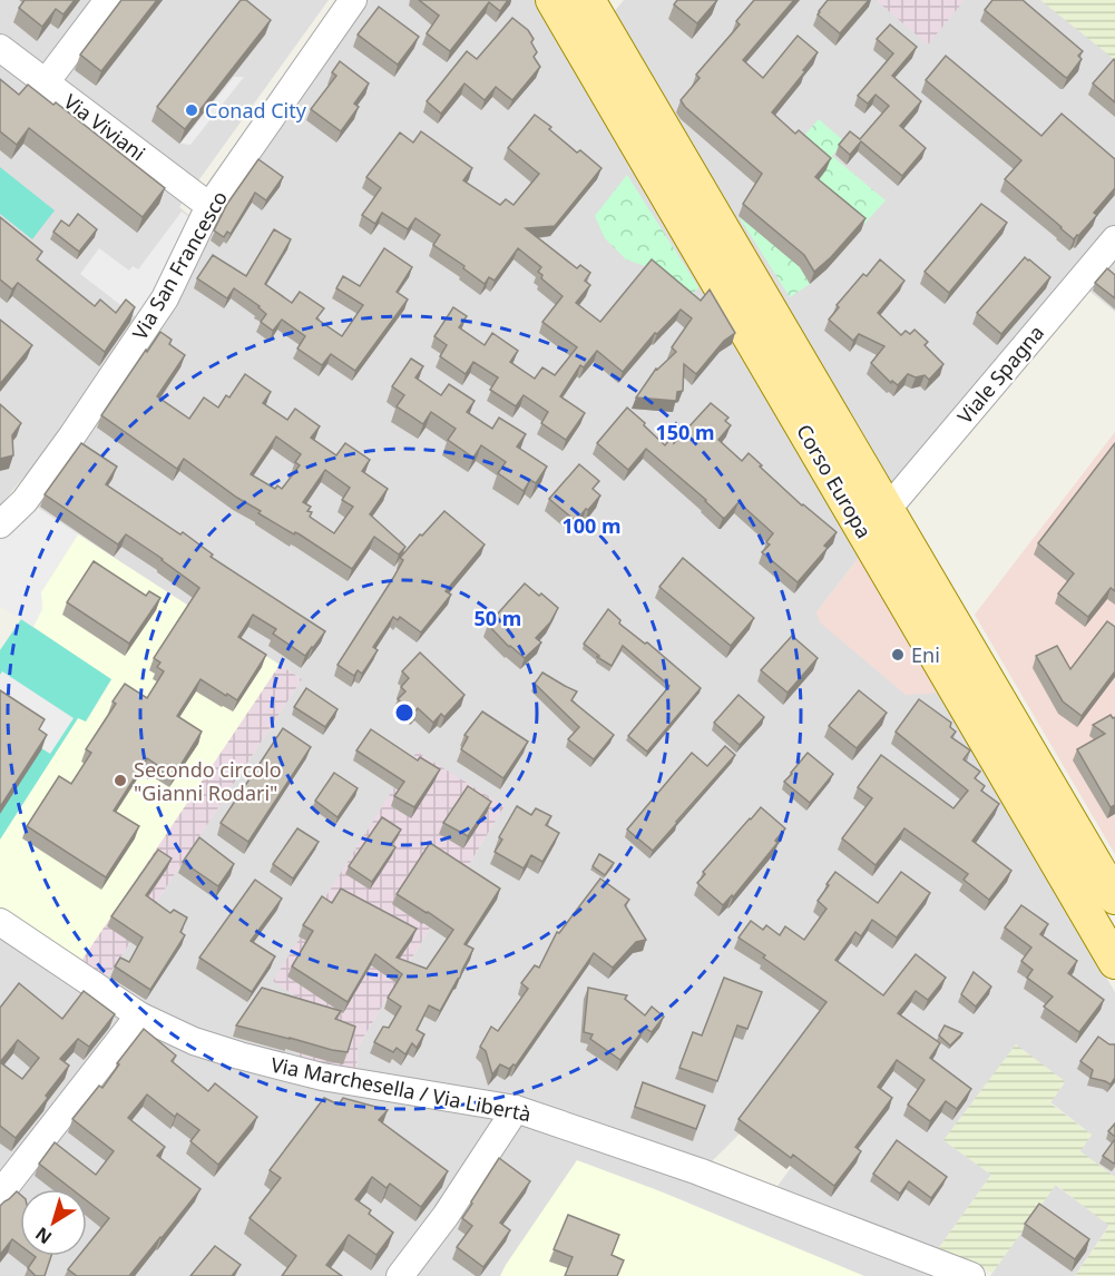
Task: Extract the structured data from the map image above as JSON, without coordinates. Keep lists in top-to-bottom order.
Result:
{
  "streets": {
    "main road": ["Corso Europa"],
    "street": [
      "Via Viviani",
      "Via San Francesco",
      "Viale Spagna",
      "Via Marchesella / Via Libertà"
    ]
  },
  "crossings": [
    ["Via Viviani", "Via San Francesco"],
    ["Viale Spagna", "Corso Europa"]
  ],
  "places": ["Conad City", "Eni", "Secondo circolo \"Gianni Rodari\""],
  "north": "bottom left",
  "rings": ["150 m", "100 m", "50 m"]
}
